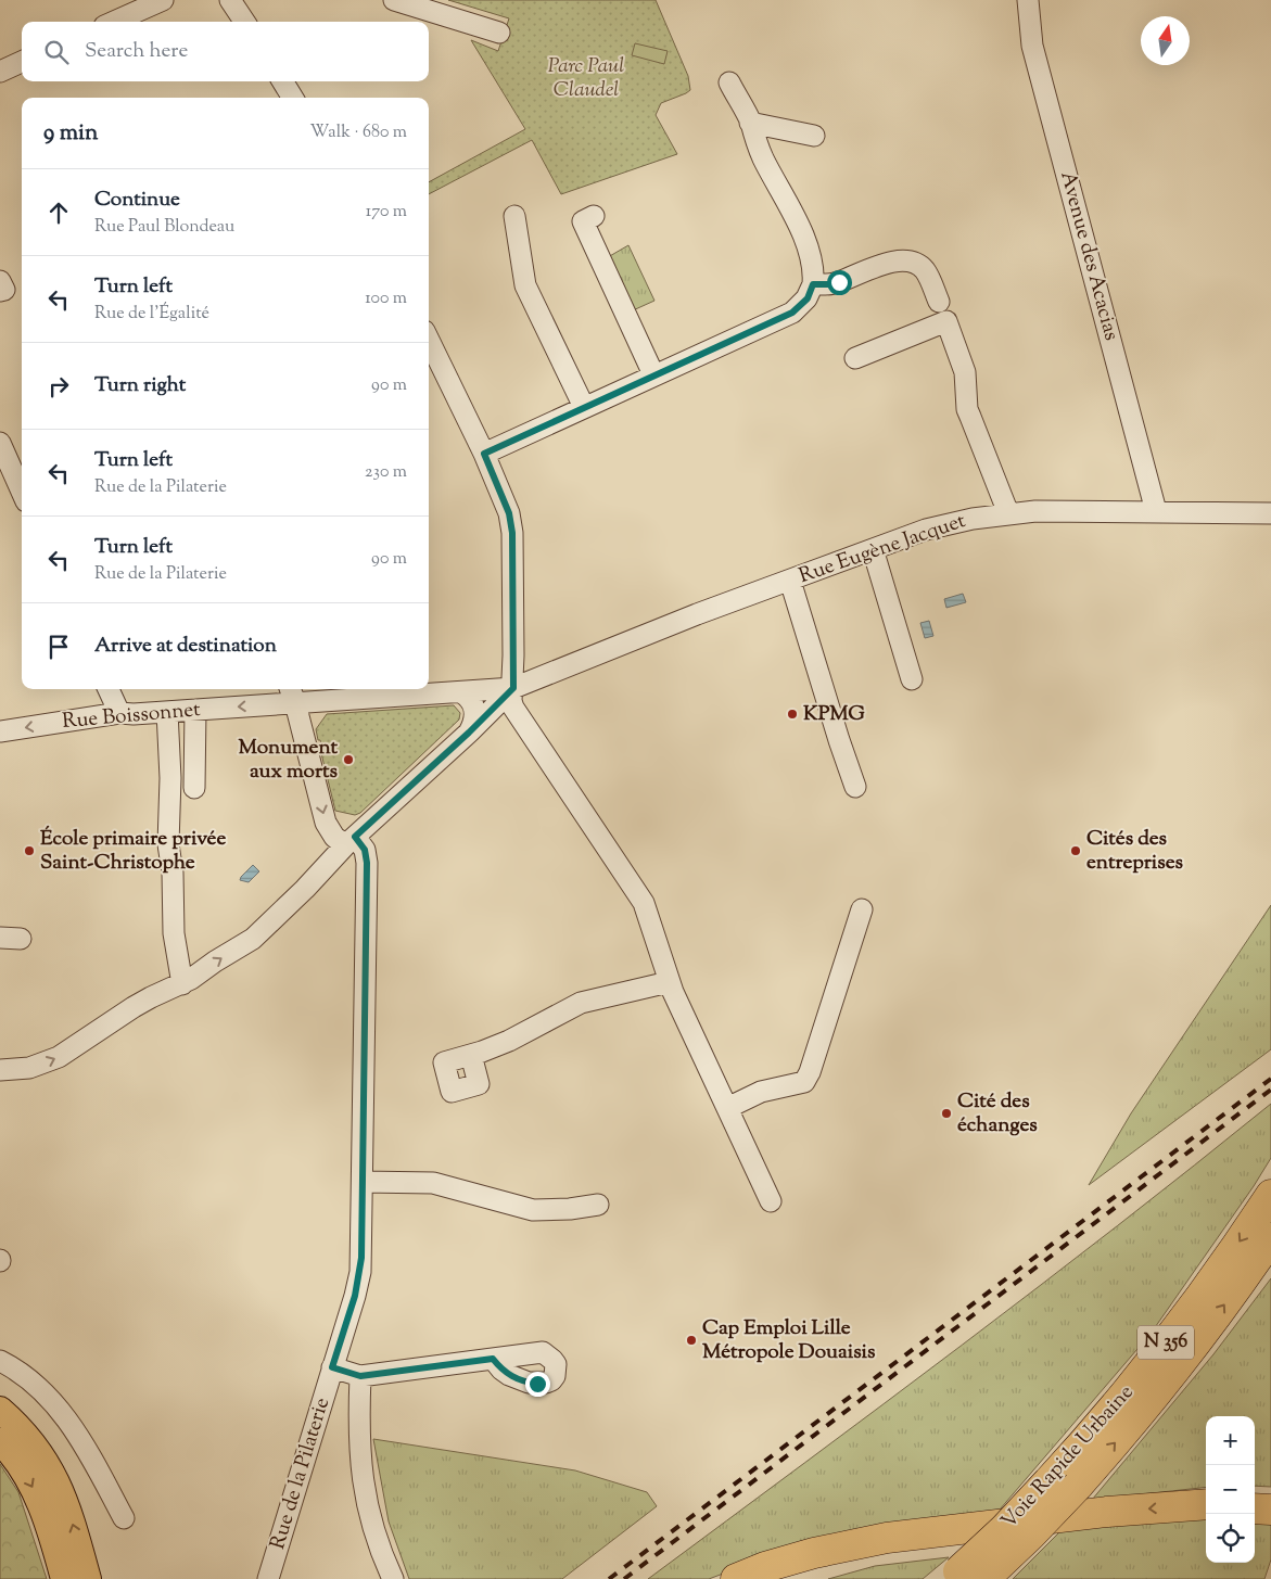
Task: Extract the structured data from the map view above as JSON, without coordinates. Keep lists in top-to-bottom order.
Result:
{
  "streets": {
    "highway": ["N 356", "Voie Rapide Urbaine"],
    "street": [
      "Avenue des Acacias",
      "Rue Eugène Jacquet",
      "Rue Boissonnet",
      "Rue de la Pilaterie"
    ]
  },
  "crossings": [
    ["Avenue des Acacias", "Rue Eugène Jacquet"],
    ["Rue Eugène Jacquet", "Rue Boissonnet"],
    ["Rue Boissonnet", "Rue de la Pilaterie"]
  ],
  "one_way": ["Rue Boissonnet"],
  "parks": ["Parc Paul Claudel"],
  "places": [
    "KPMG",
    "Monument aux morts",
    "École primaire privée Saint-Christophe",
    "Cités des entreprises",
    "Cité des échanges",
    "Cap Emploi Lille Métropole Douaisis"
  ],
  "north": "top",
  "page": {
    "search": "Search here",
    "heading": ["9 min", "Walk · 680 m"],
    "list": [
      ["Continue", "Rue Paul Blondeau", "170 m"],
      ["Turn left", "Rue de l'Égalité", "100 m"],
      ["Turn right", "90 m"],
      ["Turn left", "Rue de la Pilaterie", "230 m"],
      ["Turn left", "Rue de la Pilaterie", "90 m"],
      "Arrive at destination"
    ],
    "map_buttons": ["+", "−"]
  }
}
